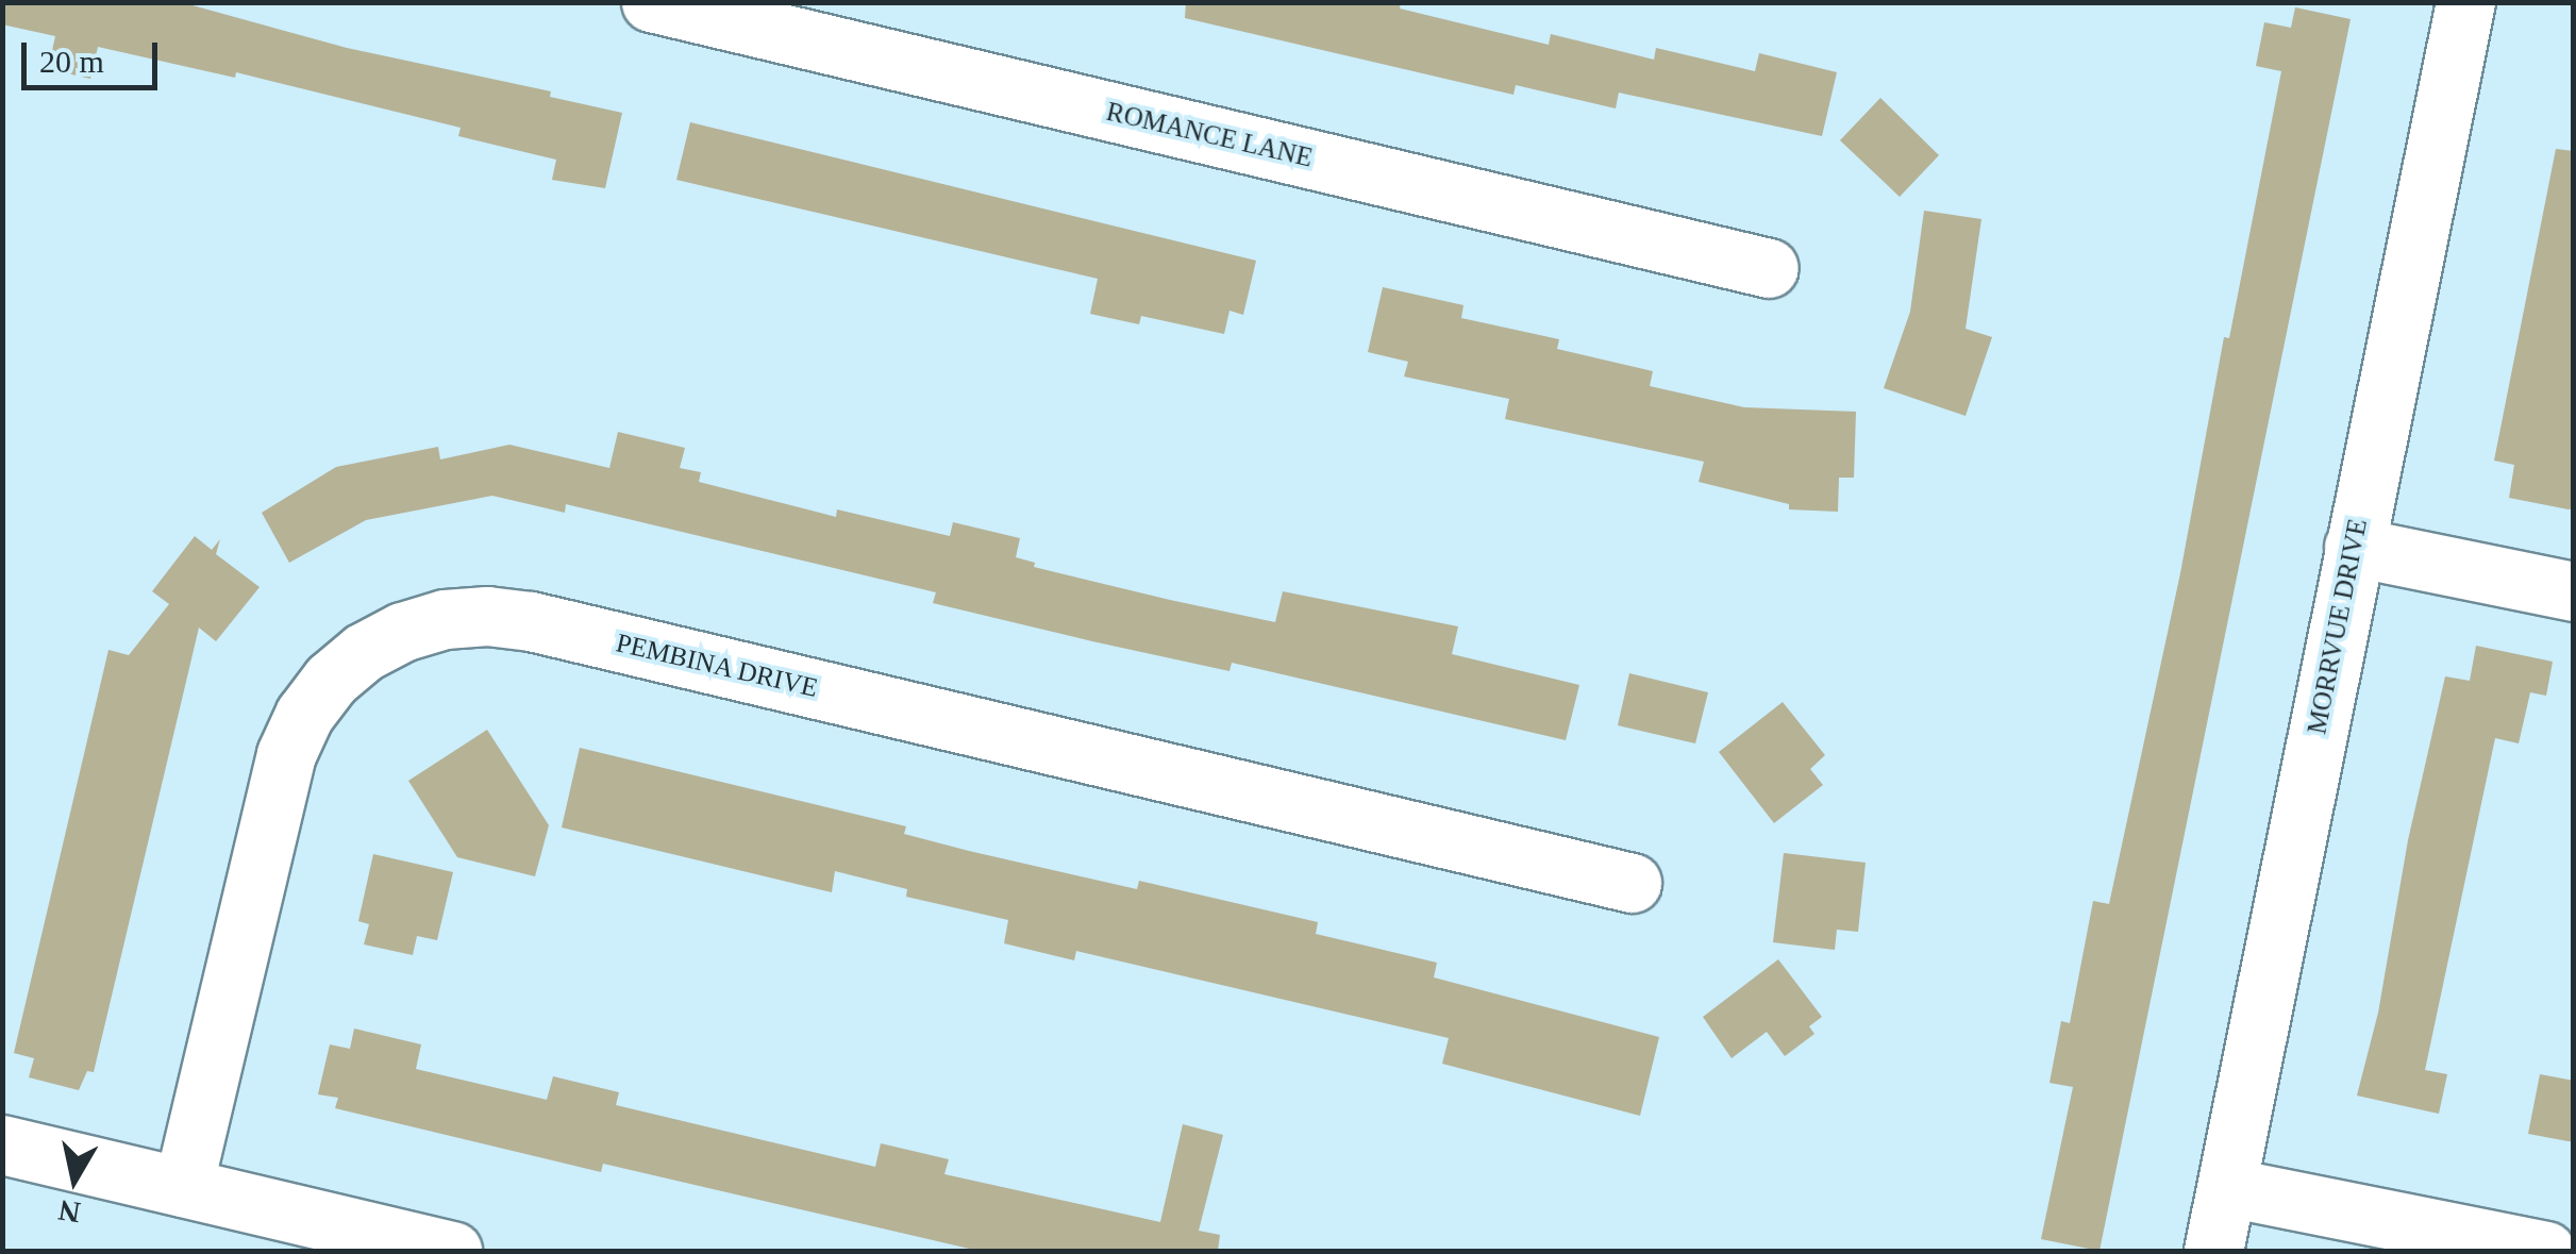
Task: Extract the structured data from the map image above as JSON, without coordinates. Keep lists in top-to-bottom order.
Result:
{
  "streets": {
    "street": ["ROMANCE LANE", "MORRVUE DRIVE", "PEMBINA DRIVE"]
  },
  "scale_bar": "20 m",
  "north": "bottom"
}
